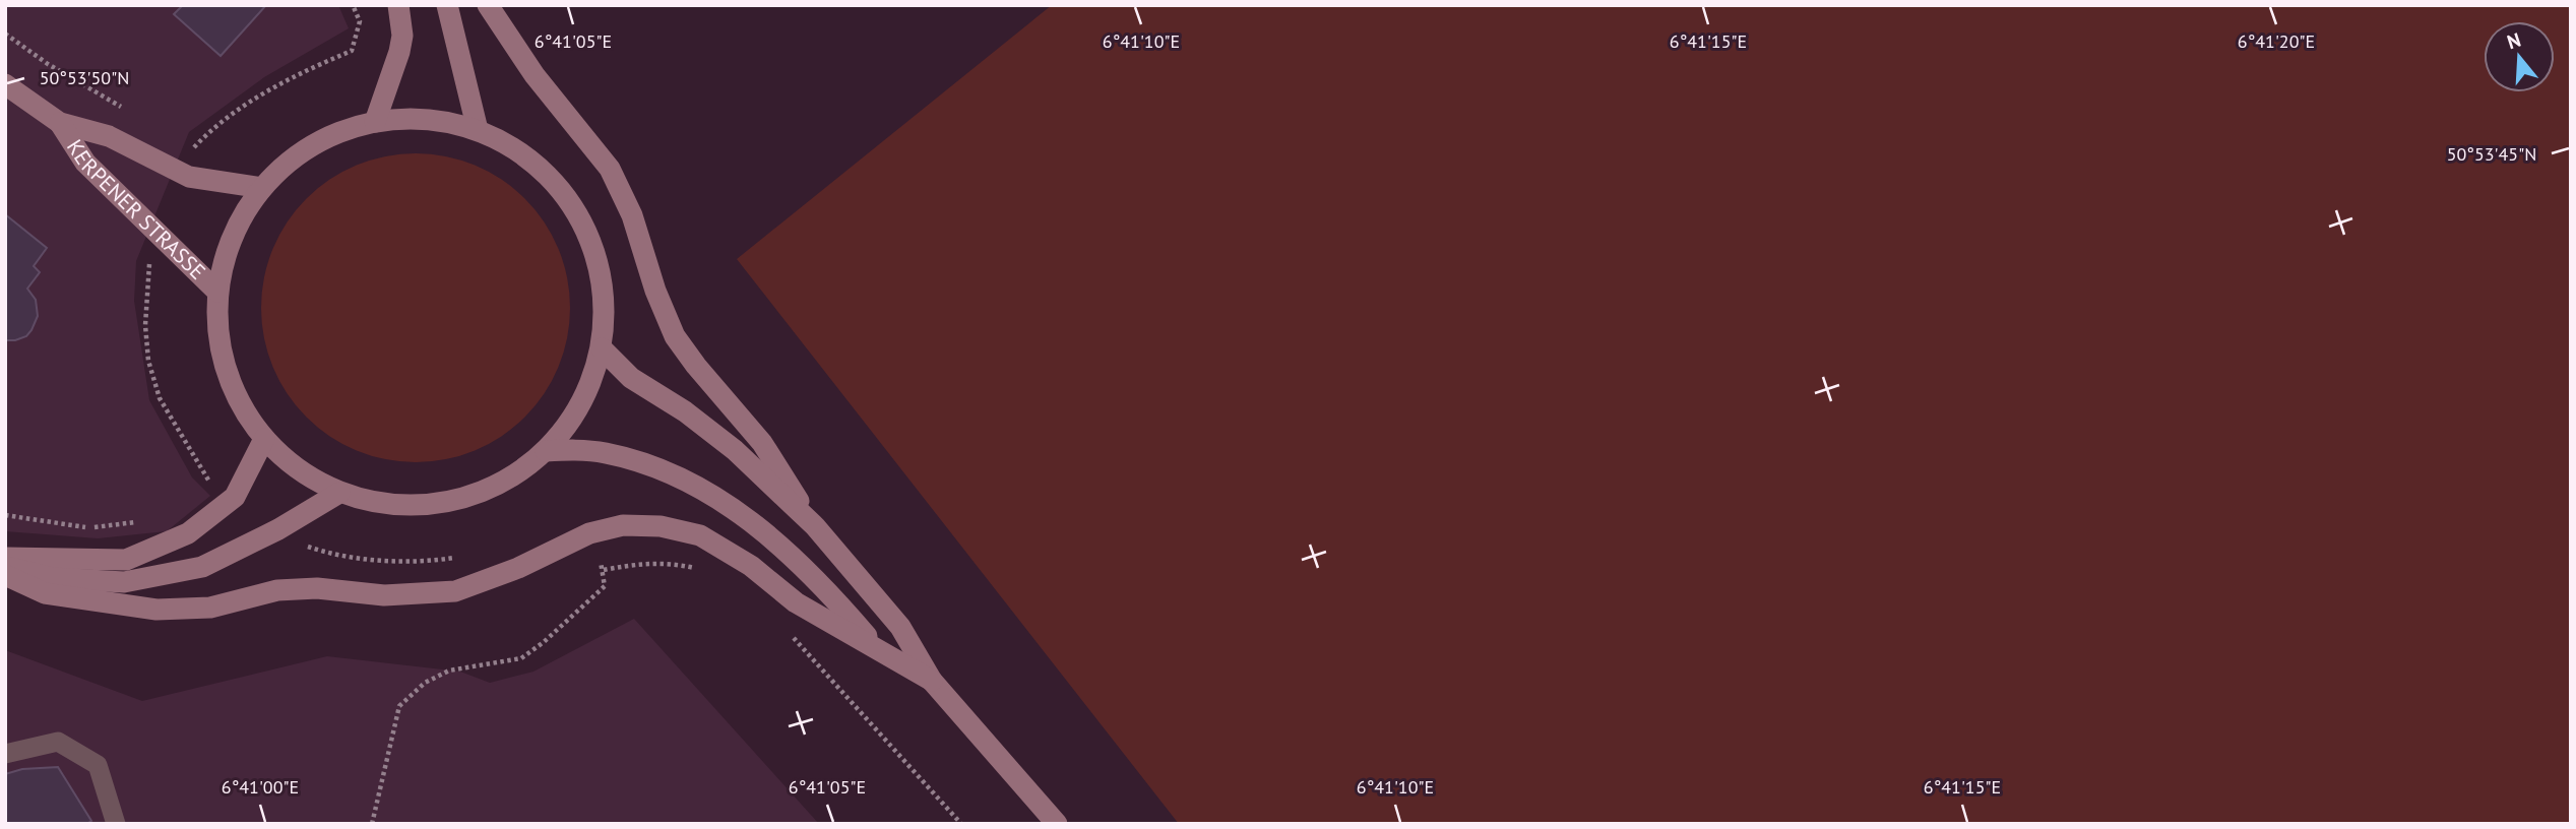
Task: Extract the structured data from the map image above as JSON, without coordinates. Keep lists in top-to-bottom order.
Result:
{
  "streets": {
    "main road": ["KERPENER STRASSE"]
  },
  "north": "top",
  "coordinates": [
    "6°41'05\"E",
    "6°41'10\"E",
    "6°41'15\"E",
    "6°41'20\"E",
    "50°53'50\"N",
    "50°53'45\"N",
    "6°41'00\"E"
  ]
}
